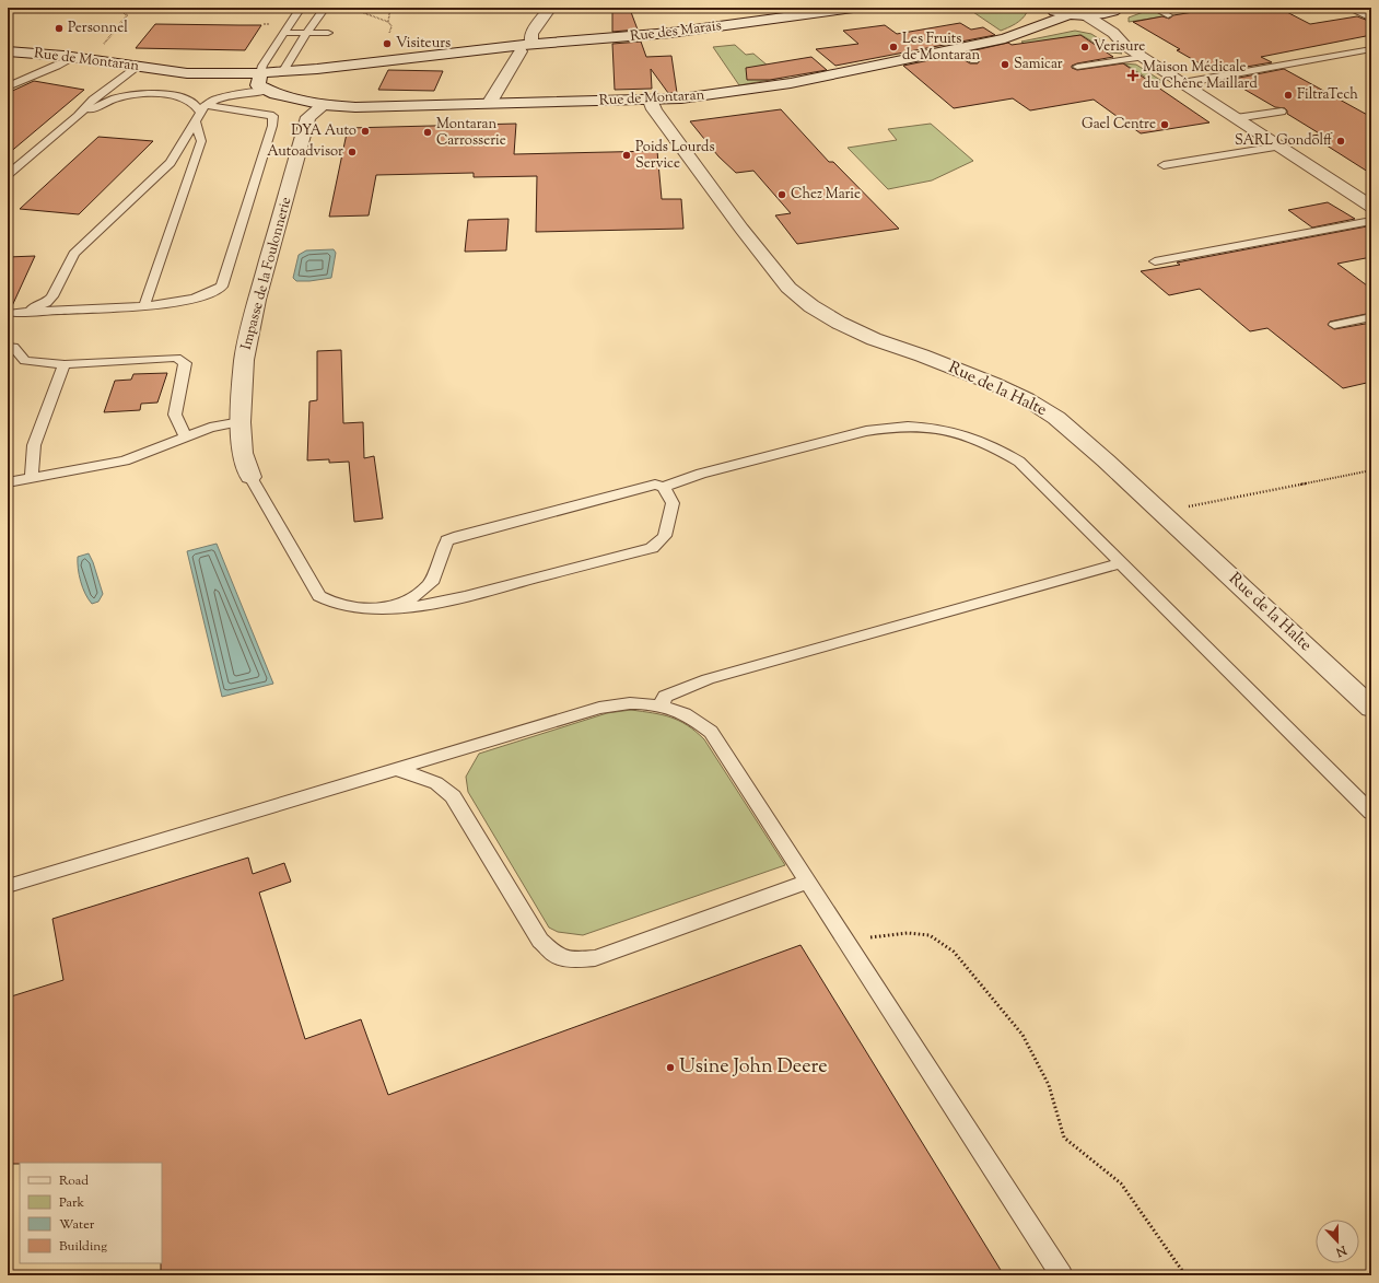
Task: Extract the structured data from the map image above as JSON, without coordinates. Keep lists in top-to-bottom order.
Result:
{
  "streets": {
    "street": [
      "Rue des Marais",
      "Rue de Montaran",
      "Impasse de la Foulonnerie",
      "Rue de la Halte"
    ]
  },
  "crossings": [
    ["Rue des Marais", "Rue de Montaran"],
    ["Rue de Montaran", "Impasse de la Foulonnerie"],
    ["Rue de Montaran", "Rue de la Halte"]
  ],
  "places": {
    "other": [
      "Personnel",
      "Visiteurs",
      "Les Fruits de Montaran",
      "Verisure",
      "Samicar",
      "FiltraTech",
      "Gael Centre",
      "DYA Auto",
      "Montaran Carrosserie",
      "SARL Gondolff",
      "Autoadvisor",
      "Poids Lourds Service",
      "Chez Marie",
      "Usine John Deere"
    ],
    "health": ["Maison Médicale du Chêne Maillard"]
  },
  "legend": [
    "Road",
    "Park",
    "Water",
    "Building"
  ],
  "north": "bottom"
}
